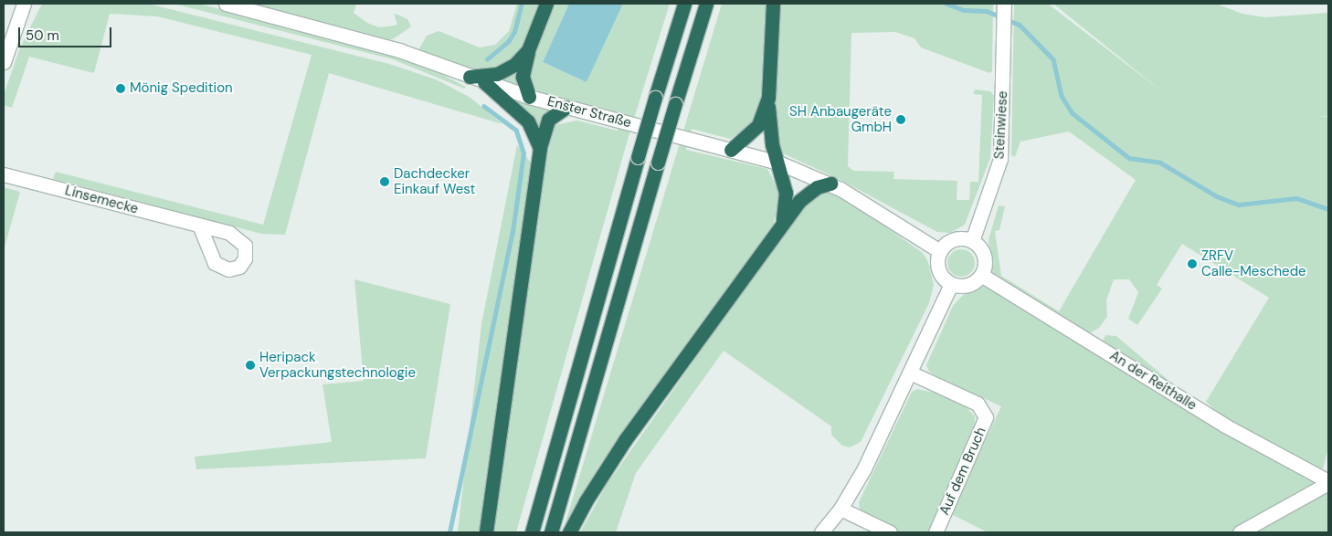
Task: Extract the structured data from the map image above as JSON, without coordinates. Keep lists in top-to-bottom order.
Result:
{
  "streets": {
    "street": [
      "Enster Straße",
      "Steinwiese",
      "Linsemecke",
      "An der Reithalle",
      "Auf dem Bruch"
    ]
  },
  "crossings": [
    ["Enster Straße", "Steinwiese"],
    ["Enster Straße", "An der Reithalle"],
    ["Steinwiese", "An der Reithalle"]
  ],
  "places": [
    "Mönig Spedition",
    "SH Anbaugeräte GmbH",
    "Dachdecker Einkauf West",
    "ZRFV Calle-Meschede",
    "Heripack Verpackungstechnologie"
  ],
  "scale_bar": "50 m"
}
